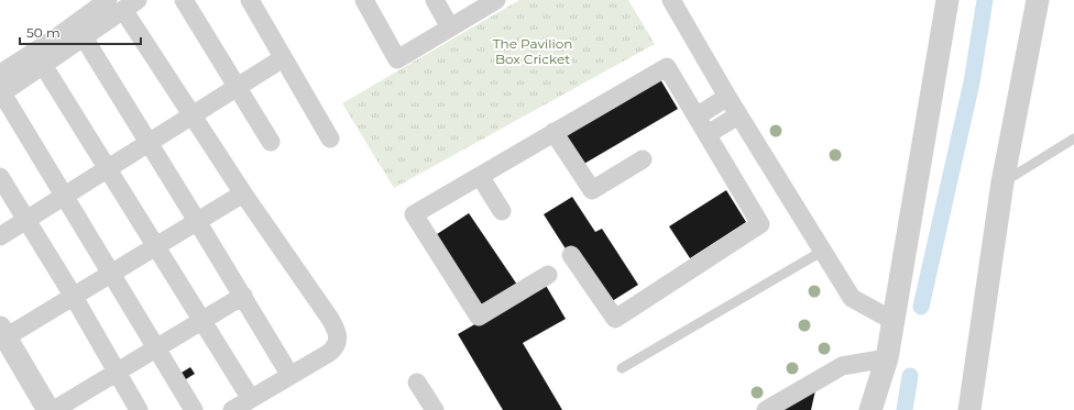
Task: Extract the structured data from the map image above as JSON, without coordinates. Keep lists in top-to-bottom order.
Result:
{
  "parks": ["The Pavilion Box Cricket"],
  "scale_bar": "50 m"
}
